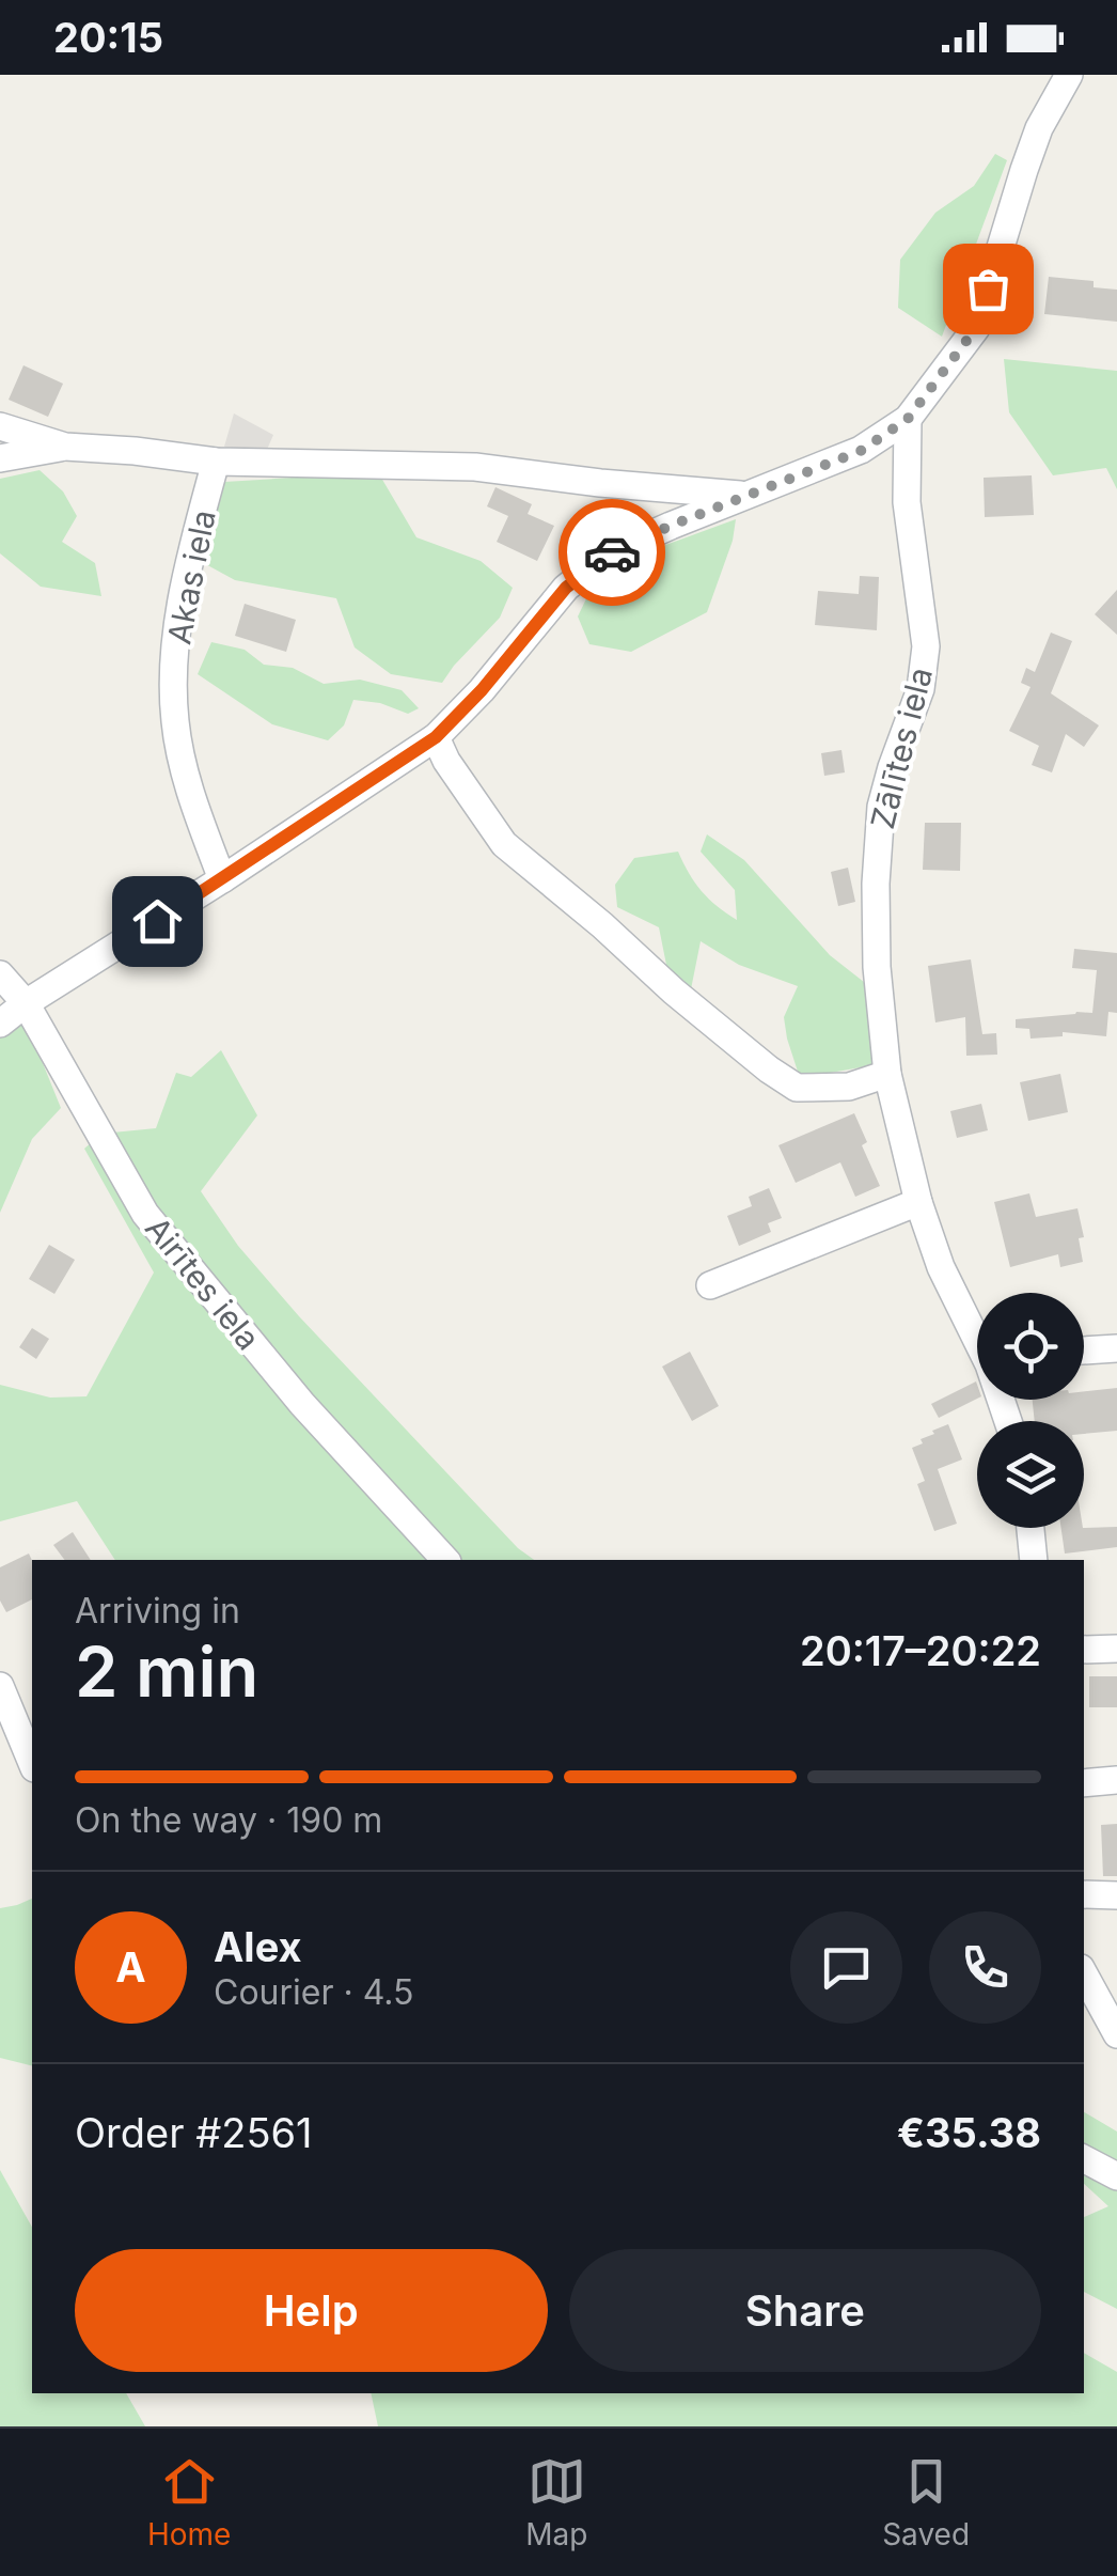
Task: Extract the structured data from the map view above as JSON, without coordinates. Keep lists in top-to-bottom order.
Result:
{
  "streets": {
    "street": ["Akas iela", "Zālītes iela", "Airītes iela"]
  },
  "page": {
    "status": "20:15",
    "heading": ["2 min", "Arriving in", "20:17–20:22"],
    "panel": [
      "Alex",
      "Courier · 4.5",
      "Order #2561",
      "€35.38"
    ],
    "bar": "On the way · 190 m",
    "round": "A",
    "buttons": ["Help", "Share"],
    "tabs": ["Home", "Map", "Saved"]
  }
}
